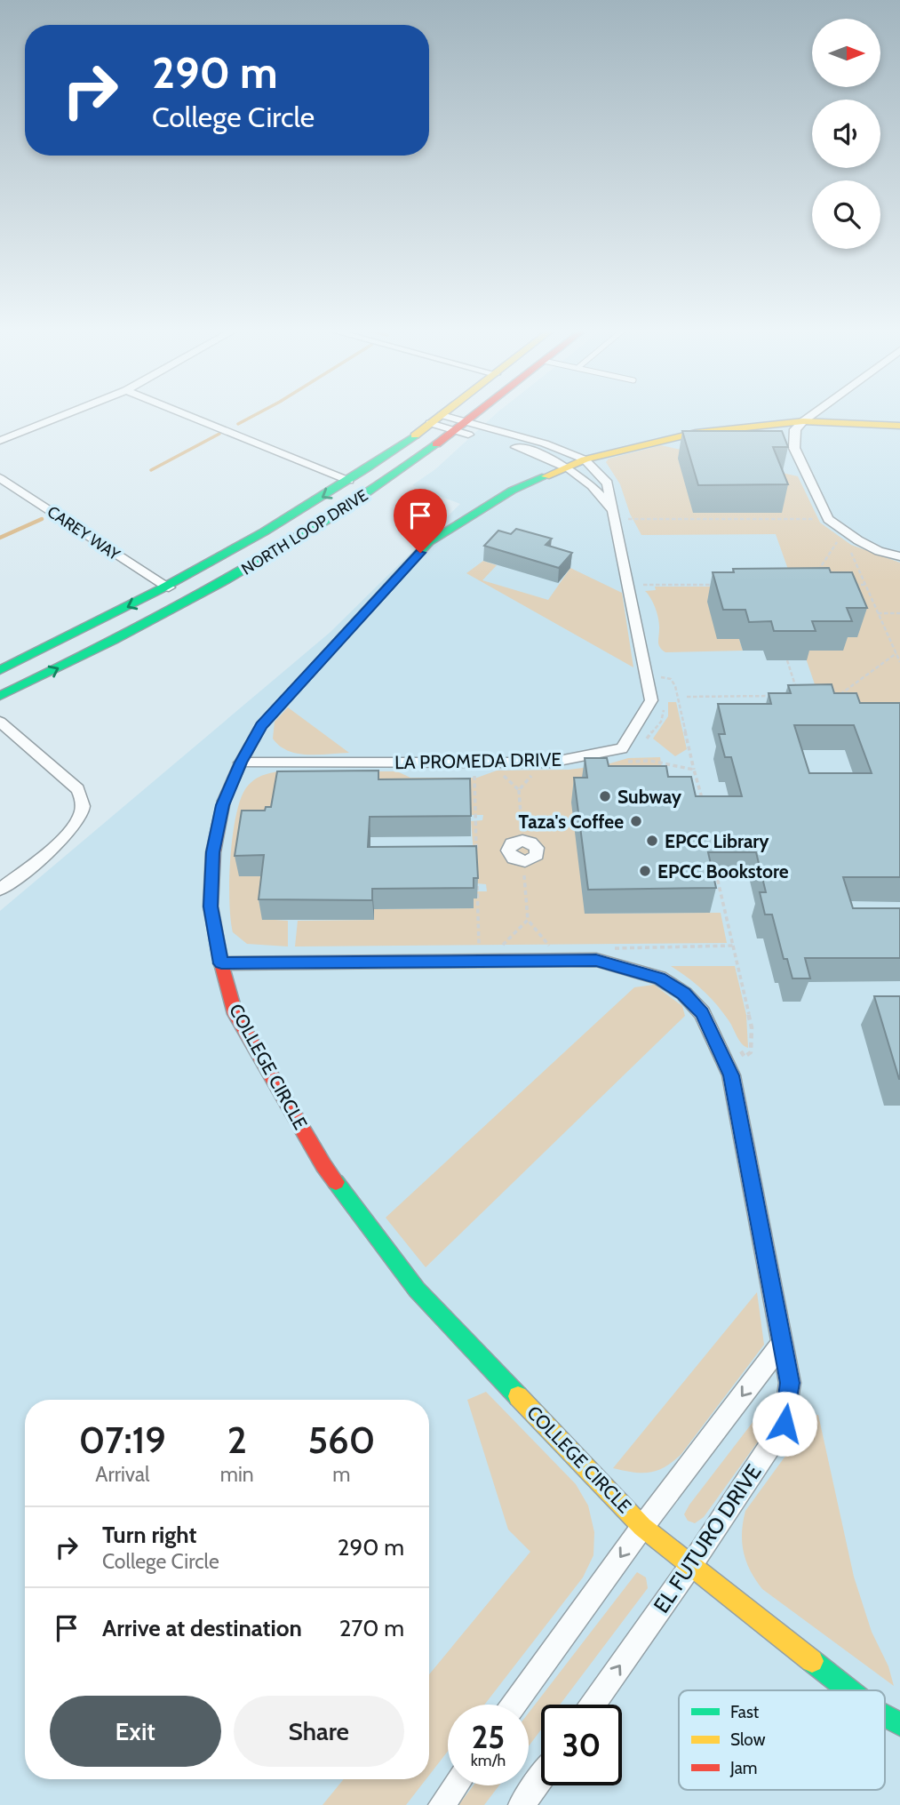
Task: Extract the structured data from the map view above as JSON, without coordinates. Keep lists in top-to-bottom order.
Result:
{
  "streets": {
    "main road": ["NORTH LOOP DRIVE", "COLLEGE CIRCLE"],
    "street": ["CAREY WAY", "LA PROMEDA DRIVE", "EL FUTURO DRIVE"]
  },
  "crossings": [
    ["NORTH LOOP DRIVE", "CAREY WAY"],
    ["LA PROMEDA DRIVE", "COLLEGE CIRCLE"],
    ["COLLEGE CIRCLE", "EL FUTURO DRIVE"]
  ],
  "places": [
    "Subway",
    "Taza's Coffee",
    "EPCC Library",
    "EPCC Bookstore"
  ],
  "legend": ["Fast", "Slow", "Jam"],
  "north": "right",
  "page": {
    "turn": ["290 m", "College Circle"],
    "eta": [
      "07:19",
      "Arrival",
      "2",
      "min",
      "560",
      "m"
    ],
    "list": [
      {
        "name": "Turn right",
        "note": "College Circle",
        "value": "290 m"
      },
      {
        "name": "Arrive at destination",
        "value": "270 m"
      }
    ],
    "buttons": ["Exit", "Share"],
    "speed": "25 km/h",
    "limit": "30"
  }
}
